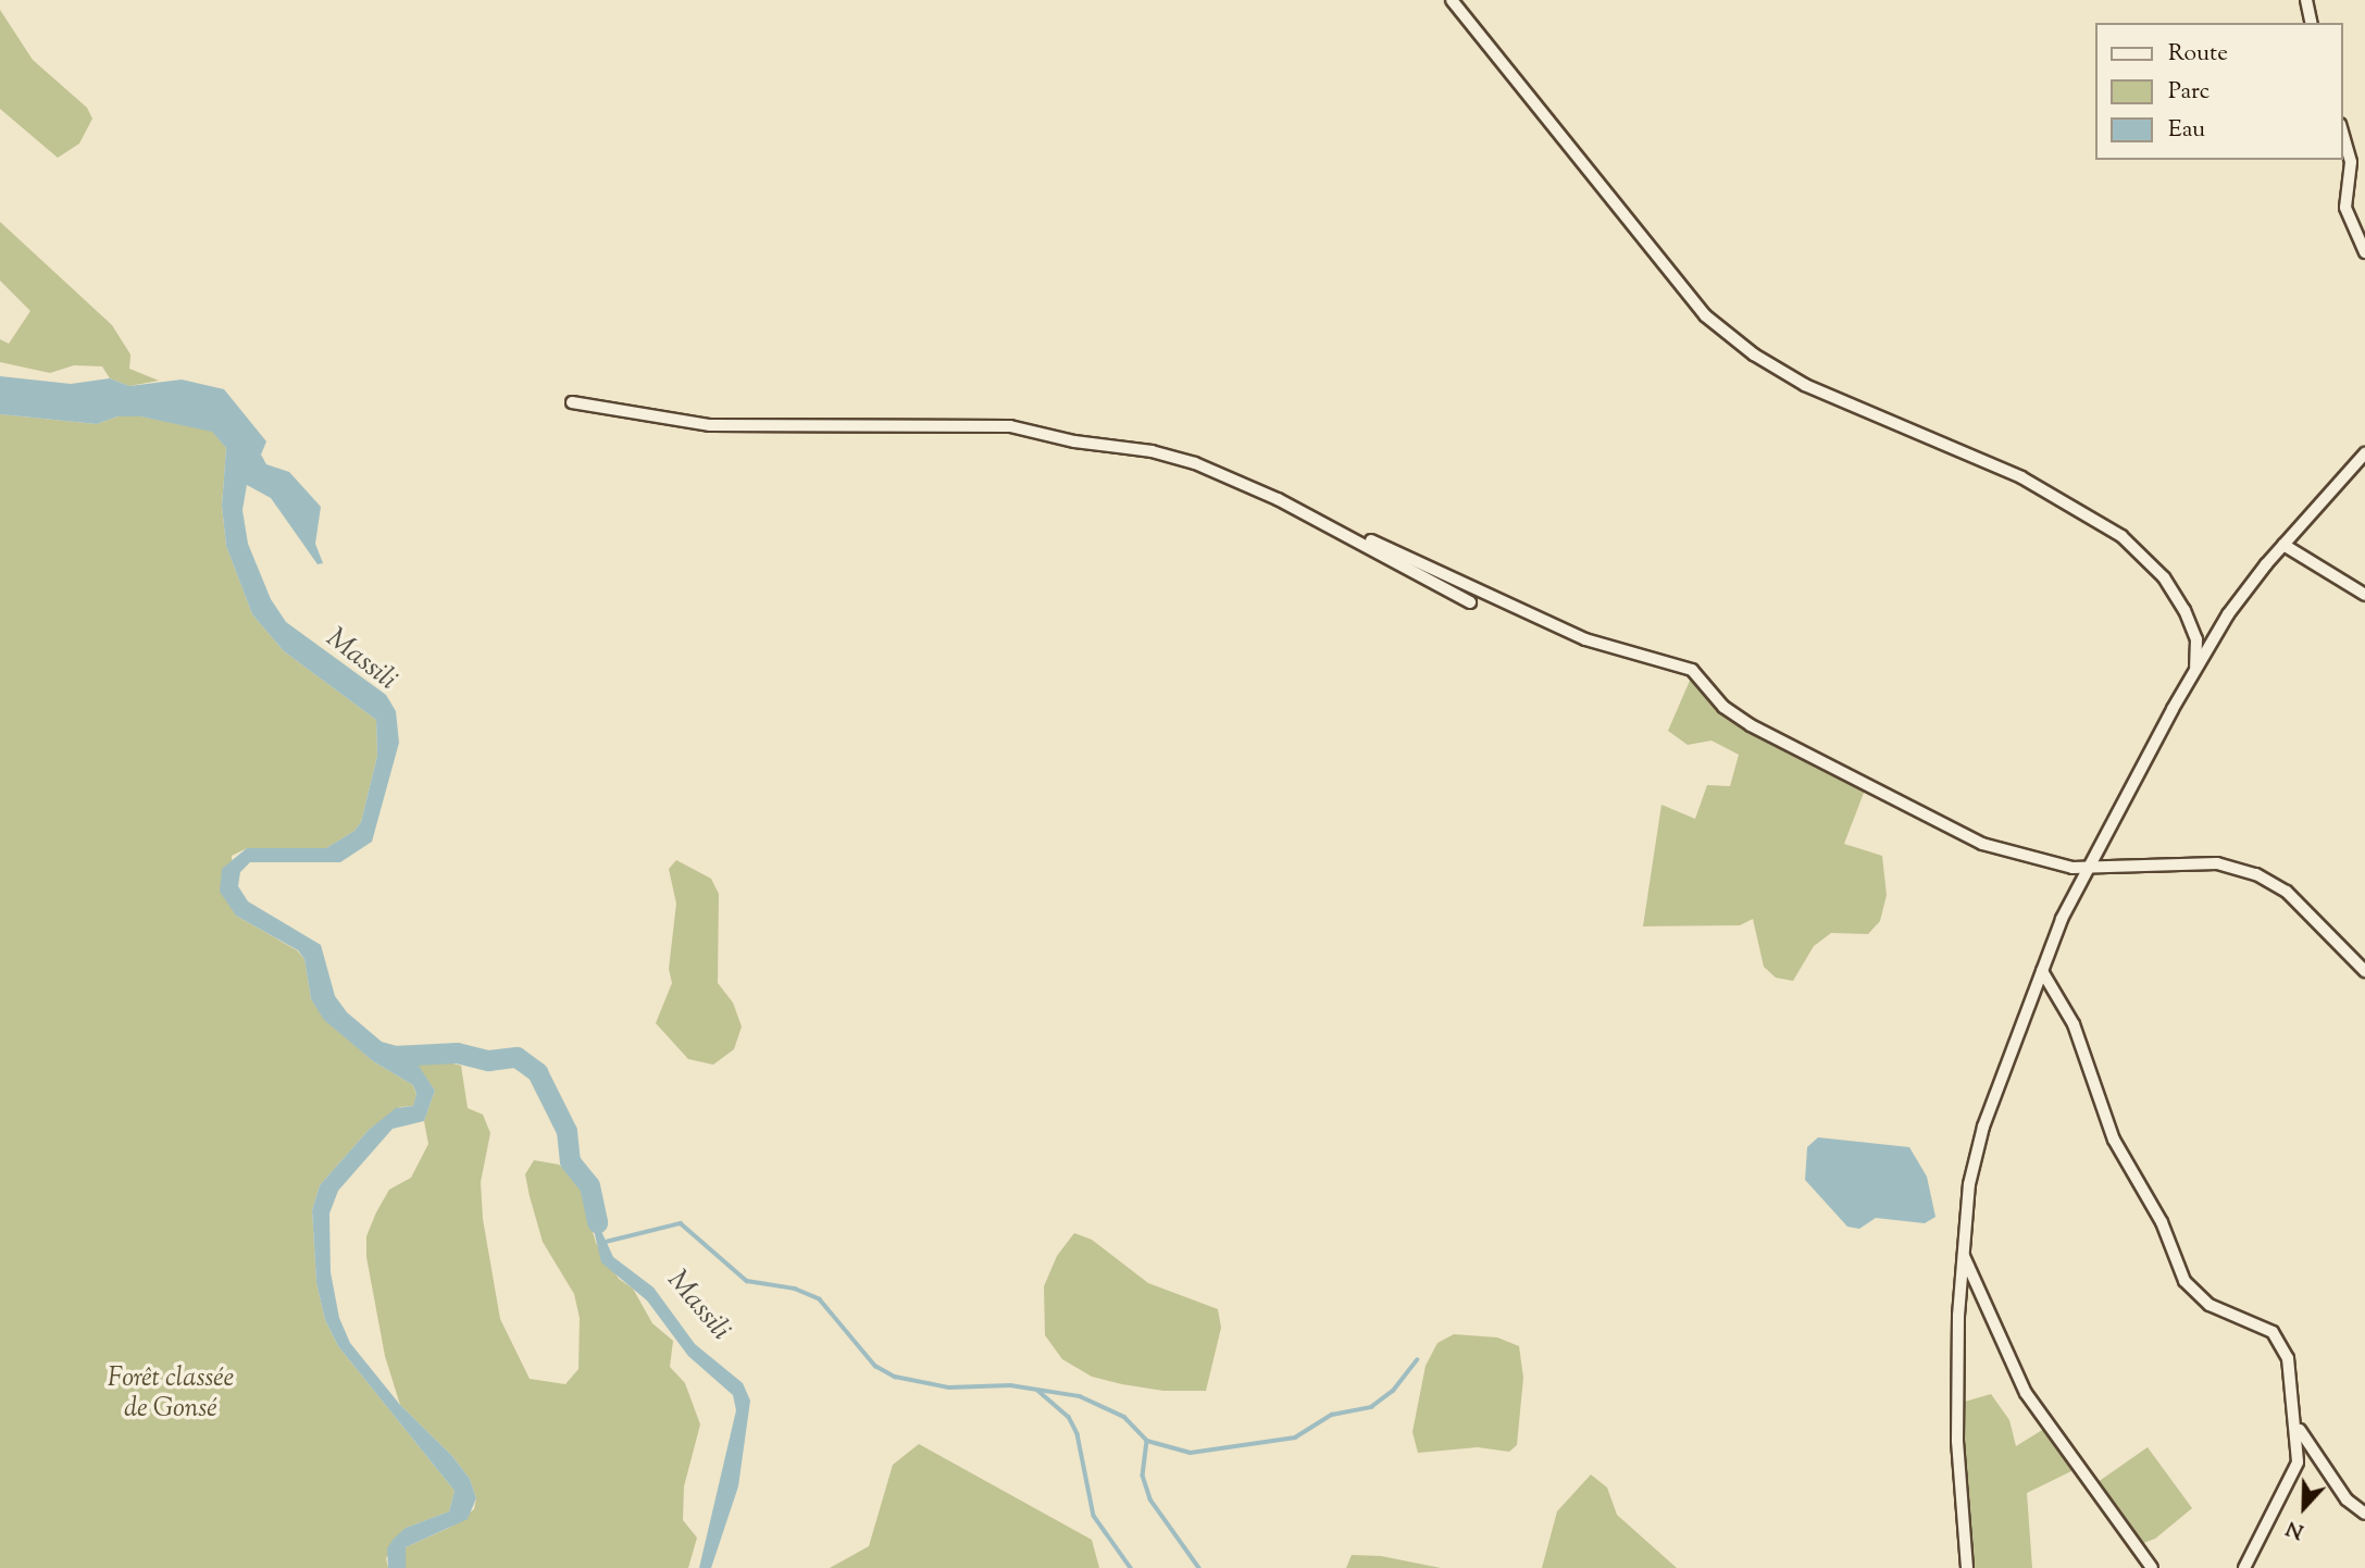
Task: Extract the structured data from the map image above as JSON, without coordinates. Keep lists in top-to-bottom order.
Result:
{
  "water": ["Massili"],
  "parks": ["Forêt classée de Gonsé"],
  "legend": ["Route", "Parc", "Eau"],
  "north": "bottom"
}
